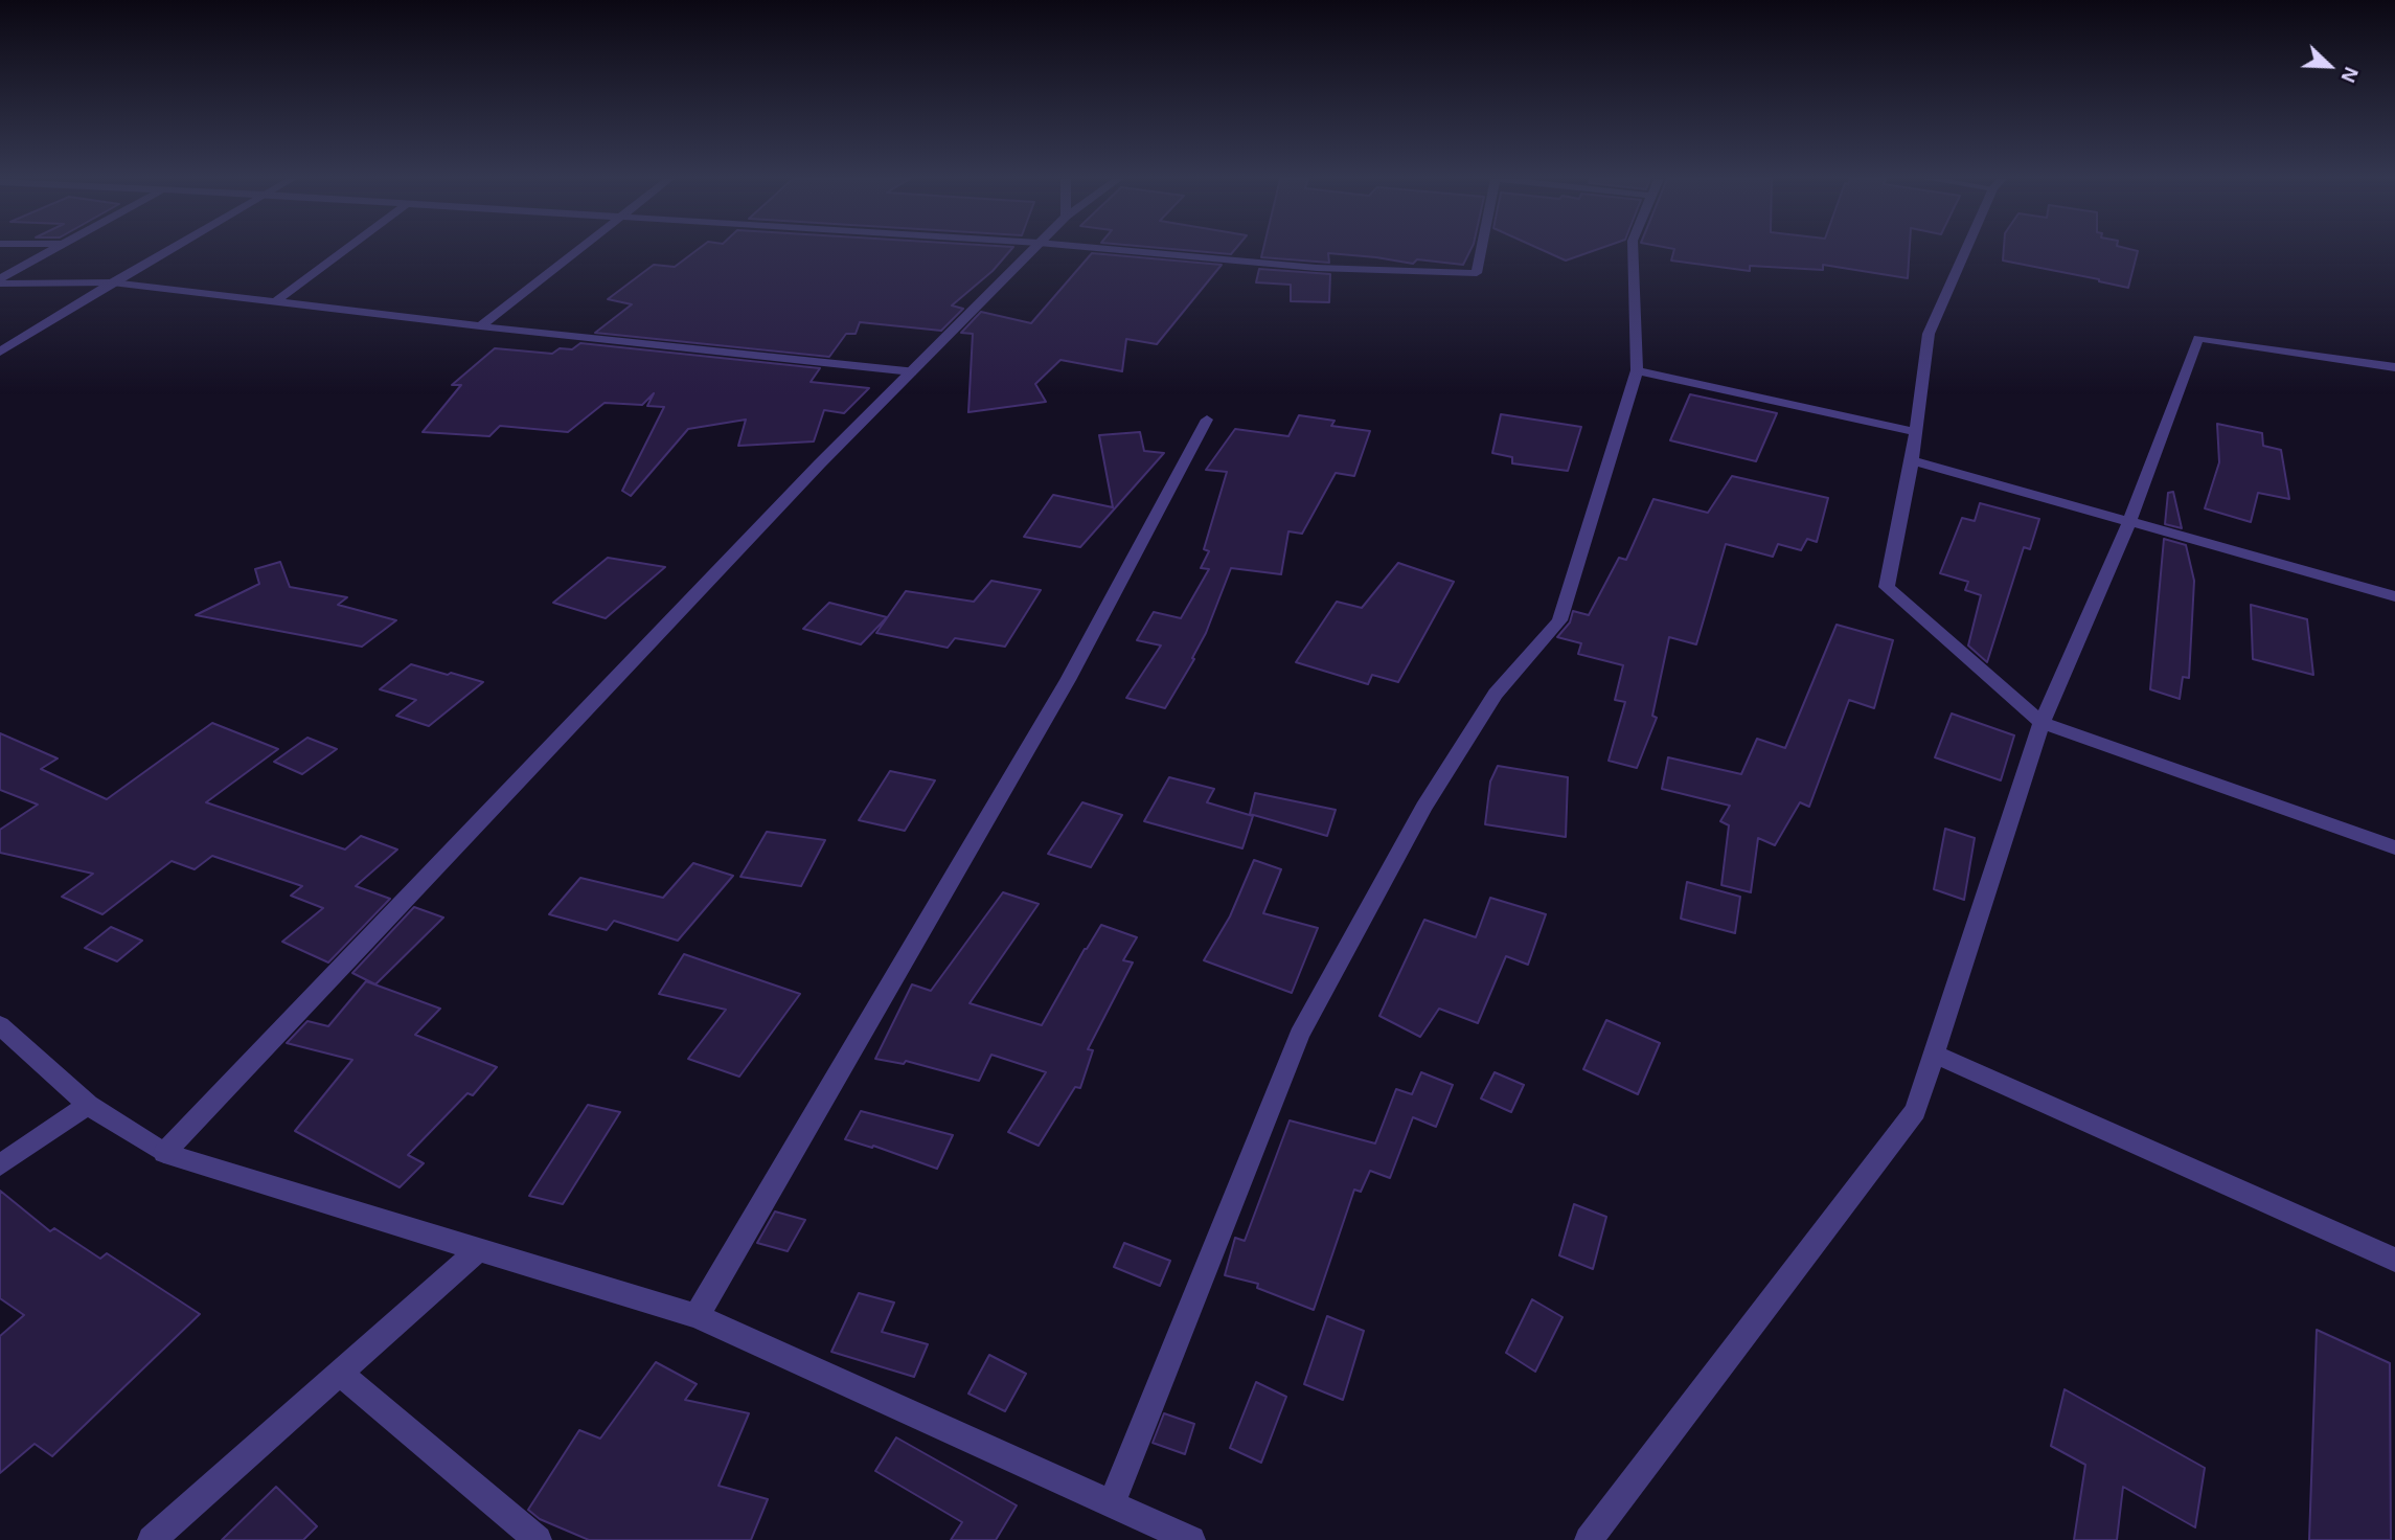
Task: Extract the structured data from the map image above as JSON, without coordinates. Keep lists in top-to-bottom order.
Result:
{
  "north": "bottom right"
}
